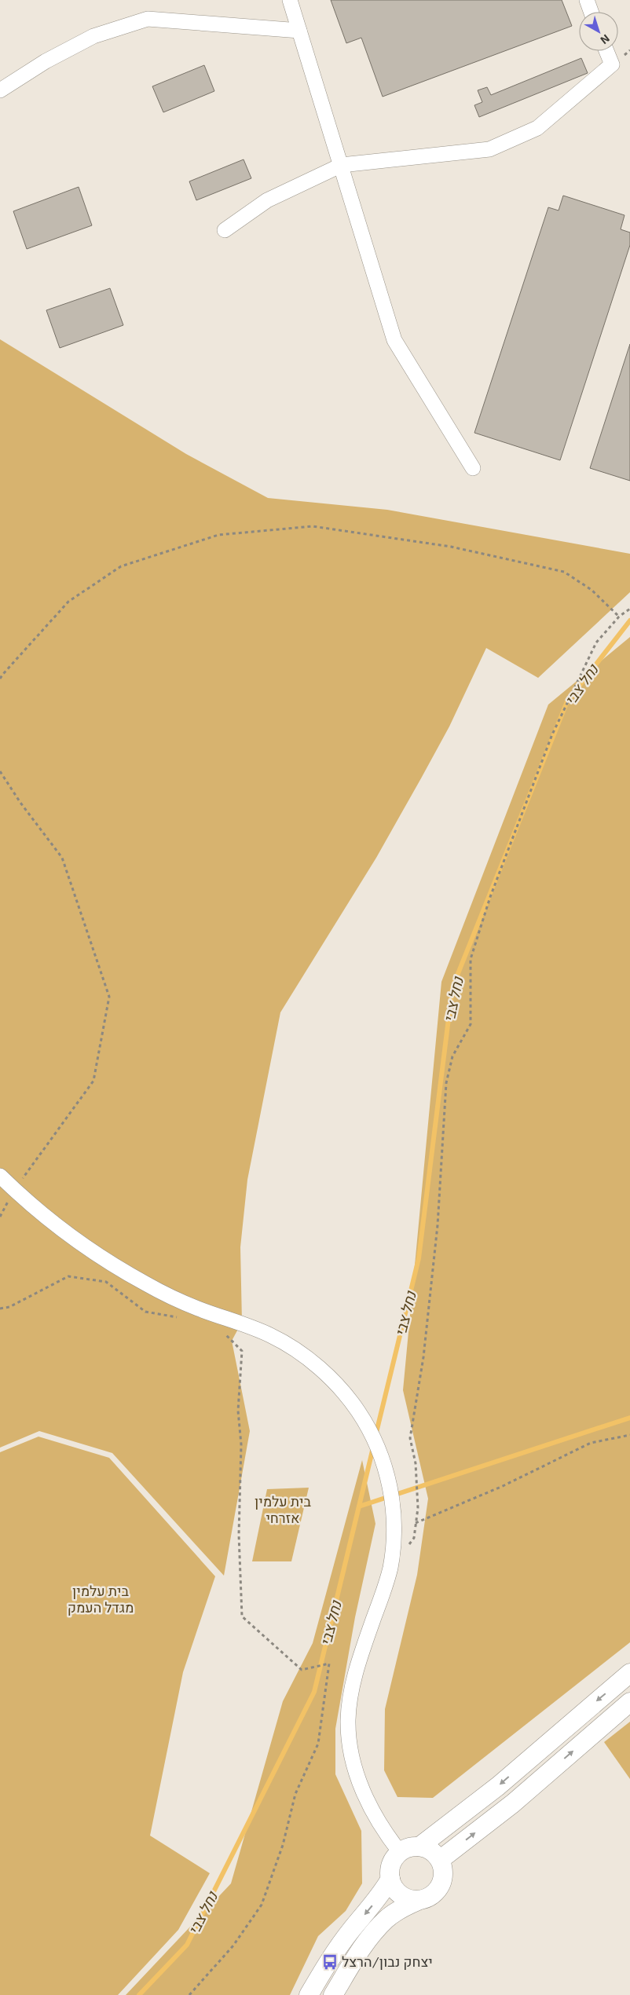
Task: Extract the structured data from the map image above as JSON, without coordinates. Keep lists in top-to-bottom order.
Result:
{
  "water": ["נחל צבי"],
  "parks": ["בית עלמין אזרחי", "בית עלמין מגדל העמק"],
  "places": {
    "bus stop": ["יצחק נבון/הרצל"]
  },
  "north": "bottom right"
}
